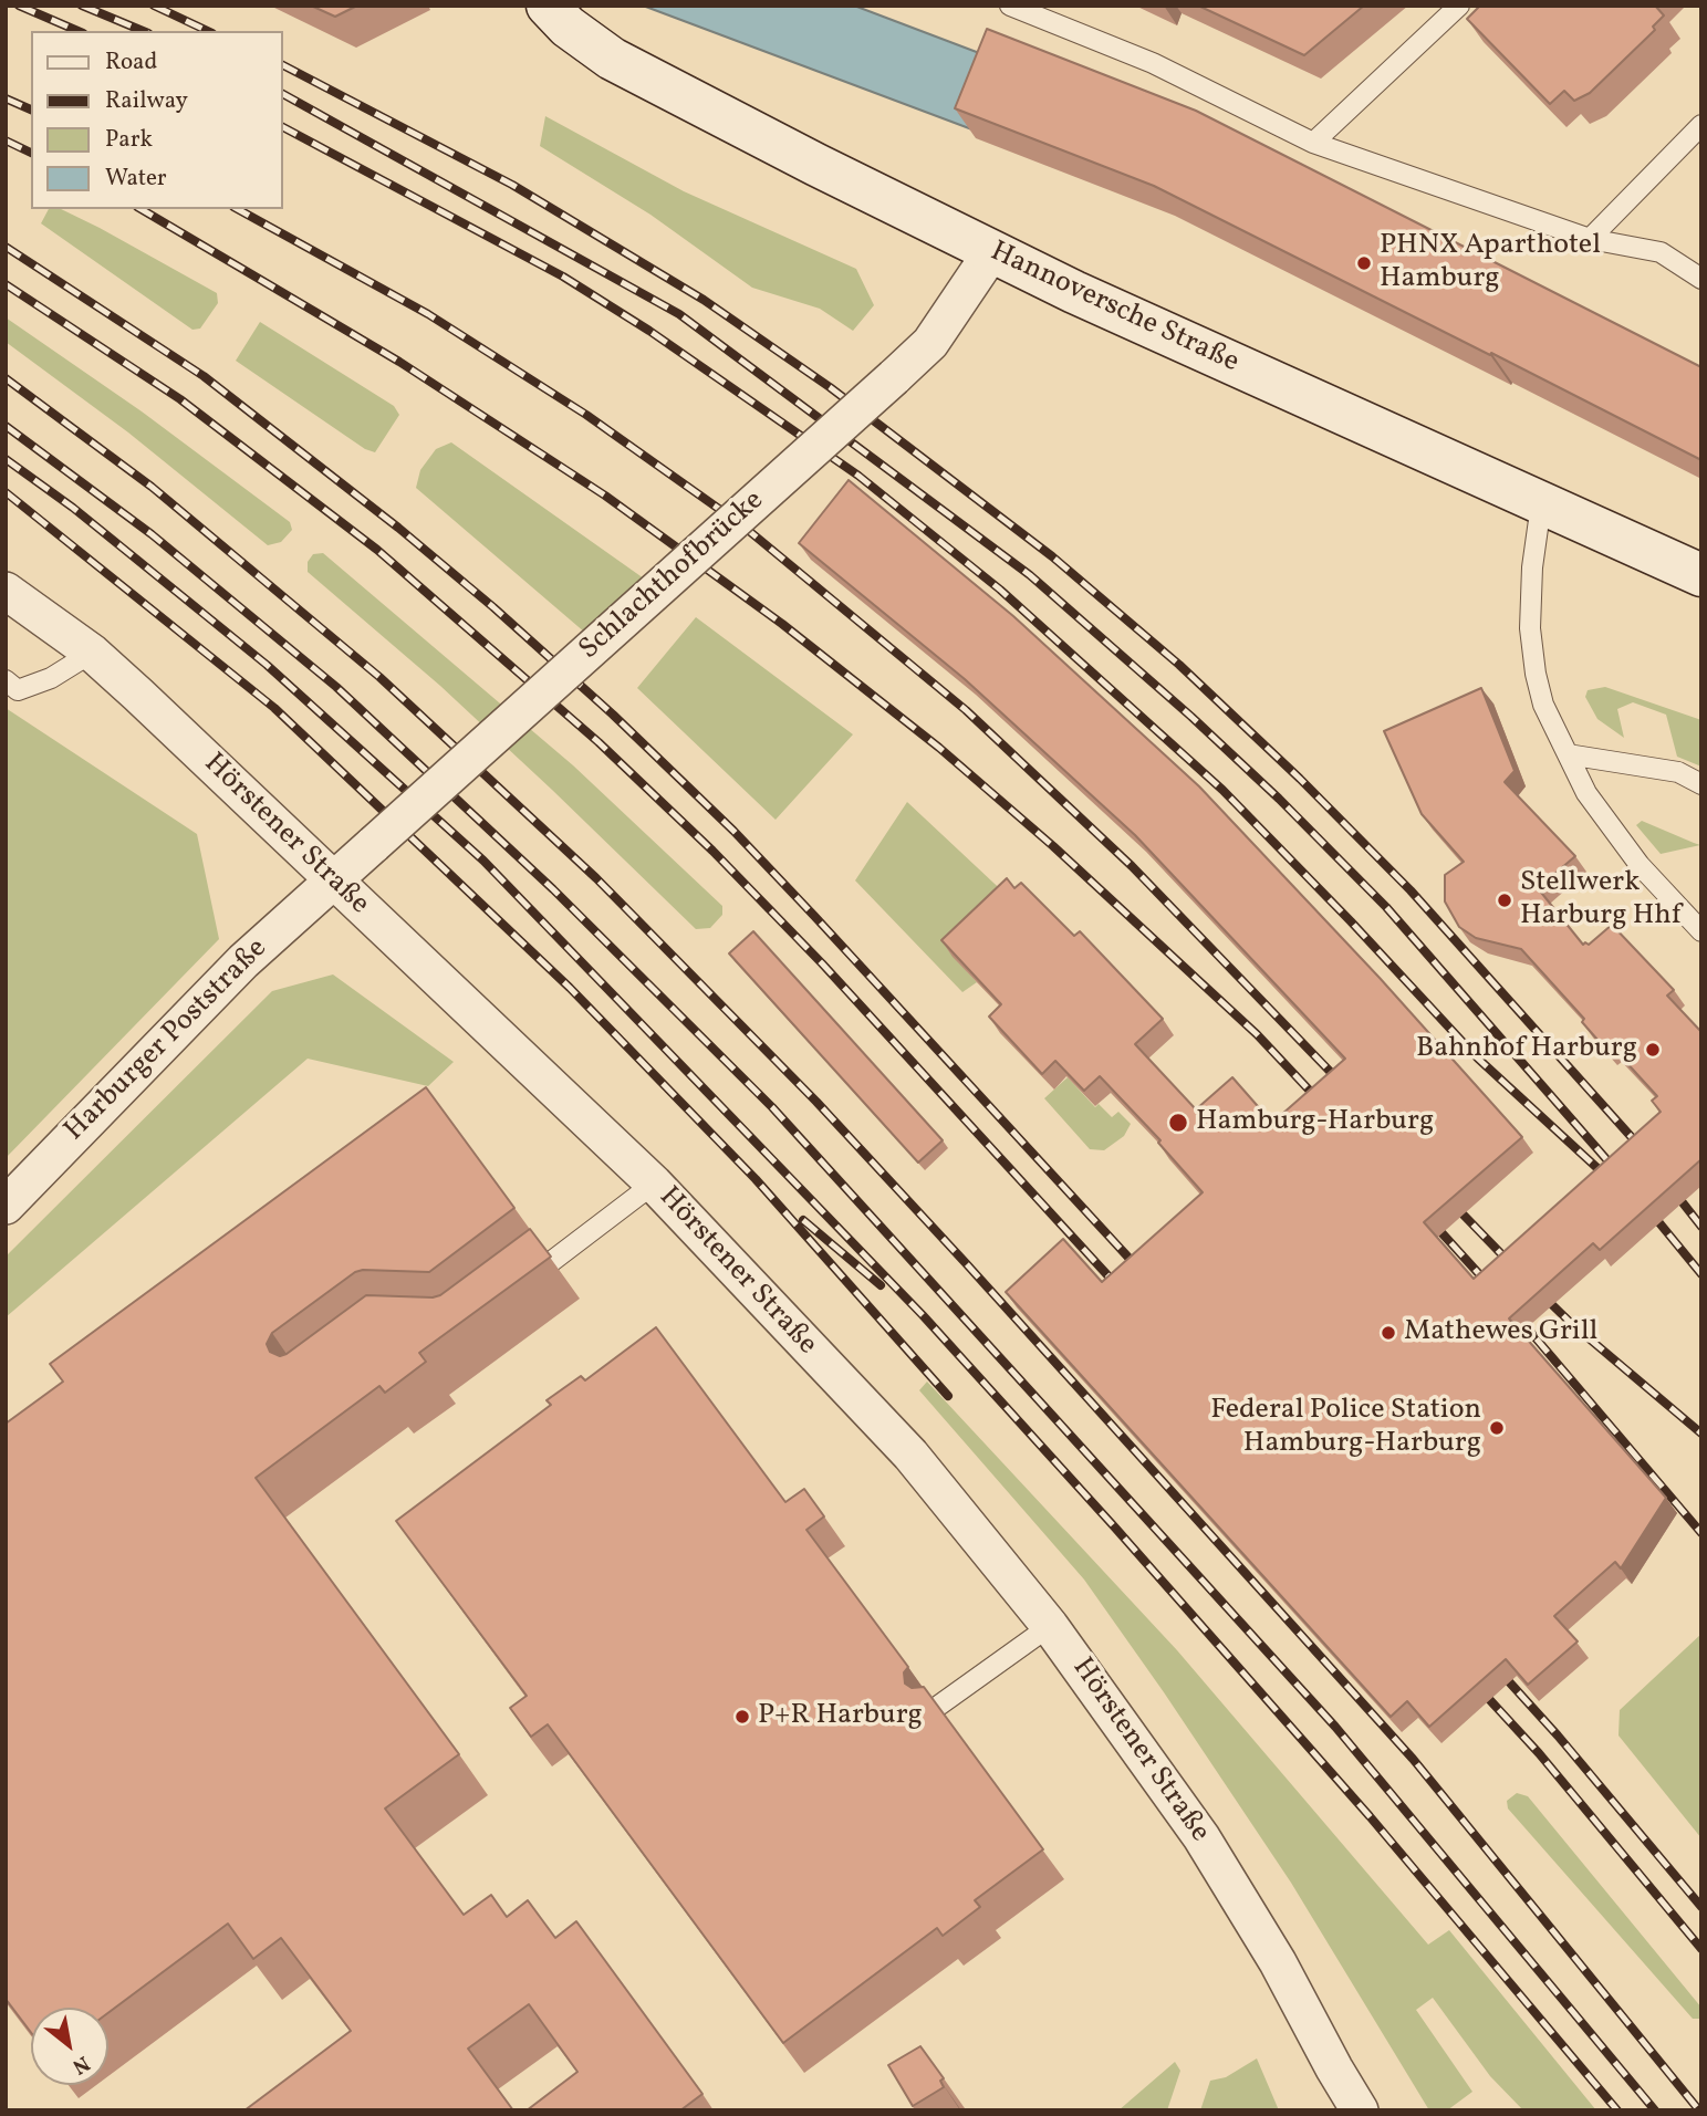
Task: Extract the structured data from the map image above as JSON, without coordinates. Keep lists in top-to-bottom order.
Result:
{
  "streets": {
    "main road": ["Hannoversche Straße"],
    "street": ["Schlachthofbrücke", "Hörstener Straße", "Harburger Poststraße"]
  },
  "crossings": [
    ["Hannoversche Straße", "Schlachthofbrücke"],
    ["Schlachthofbrücke", "Hörstener Straße"],
    ["Schlachthofbrücke", "Harburger Poststraße"],
    ["Hörstener Straße", "Harburger Poststraße"]
  ],
  "places": [
    "PHNX Aparthotel Hamburg",
    "Stellwerk Harburg Hhf",
    "Bahnhof Harburg",
    "Hamburg-Harburg",
    "Mathewes Grill",
    "Federal Police Station Hamburg-Harburg",
    "P+R Harburg"
  ],
  "legend": [
    "Road",
    "Railway",
    "Park",
    "Water"
  ],
  "north": "bottom right"
}
